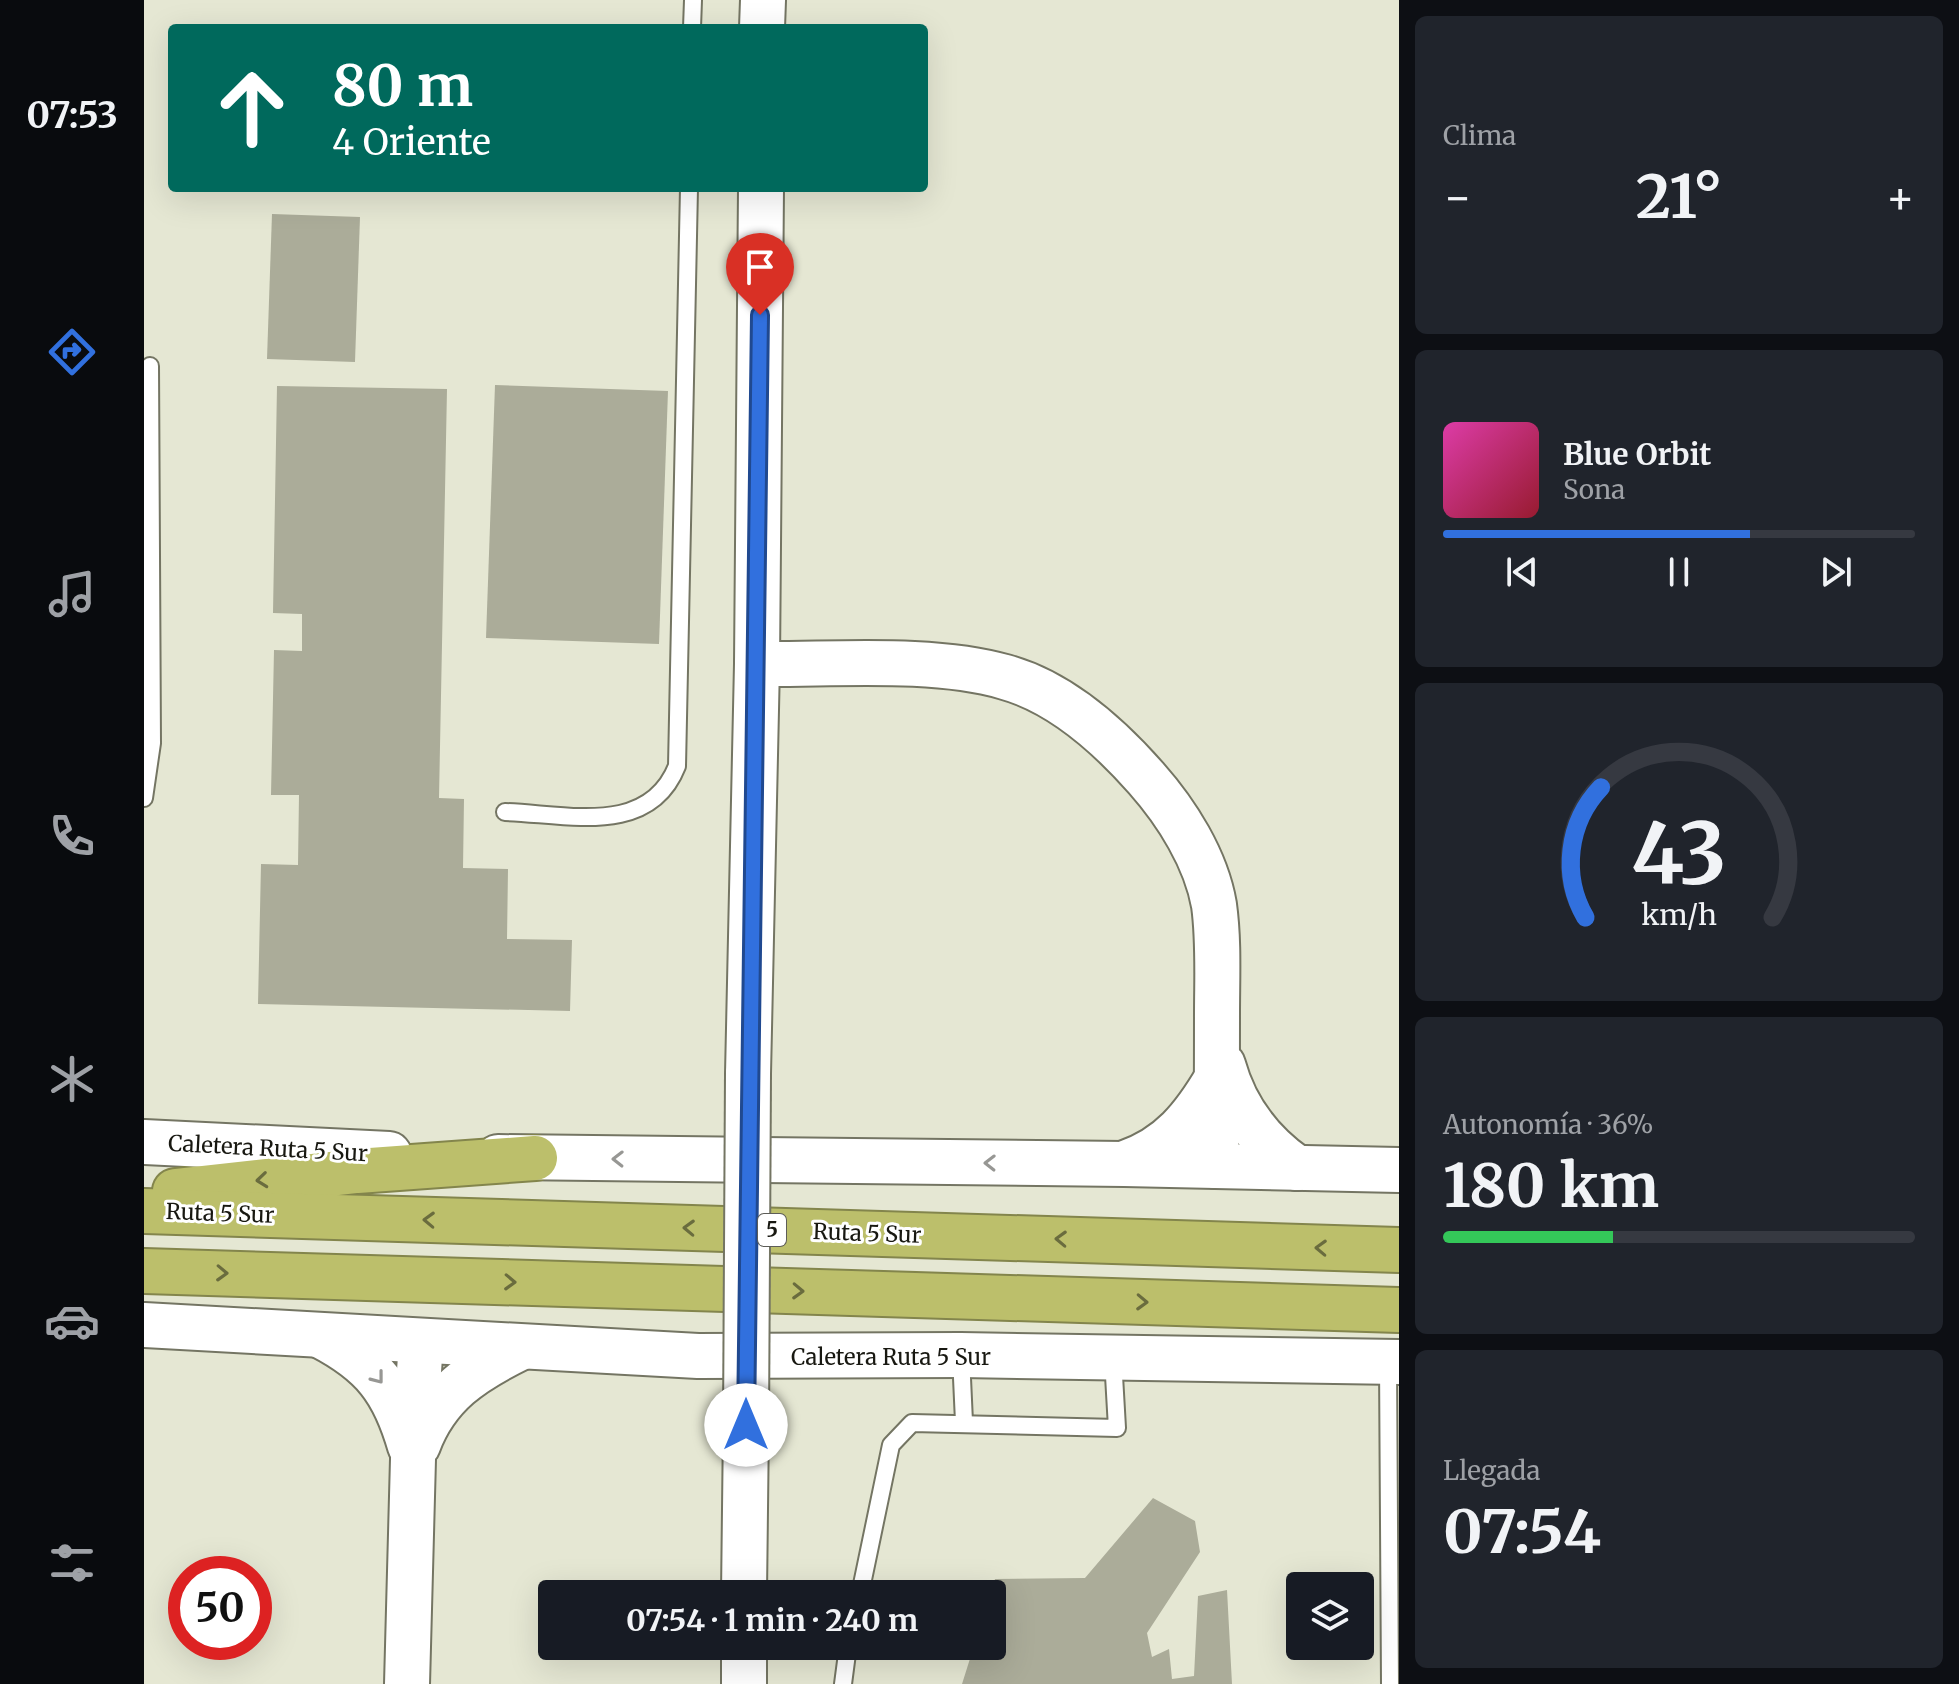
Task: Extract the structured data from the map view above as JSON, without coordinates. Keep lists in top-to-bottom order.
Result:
{
  "streets": {
    "highway": ["Ruta 5 Sur", "5"],
    "main road": ["Caletera Ruta 5 Sur"]
  },
  "page": {
    "tabs": "07:53",
    "tile": [
      "Clima",
      ["Autonomía · 36%", "180 km"],
      ["Llegada", "07:54"]
    ],
    "turn": ["80 m", "4 Oriente"],
    "heat": ["−", "21°", "+"],
    "song": ["Blue Orbit", "Sona"],
    "limit": "50",
    "trip": "07:54 · 1 min · 240 m",
    "gauge": ["43", "km/h"]
  }
}
